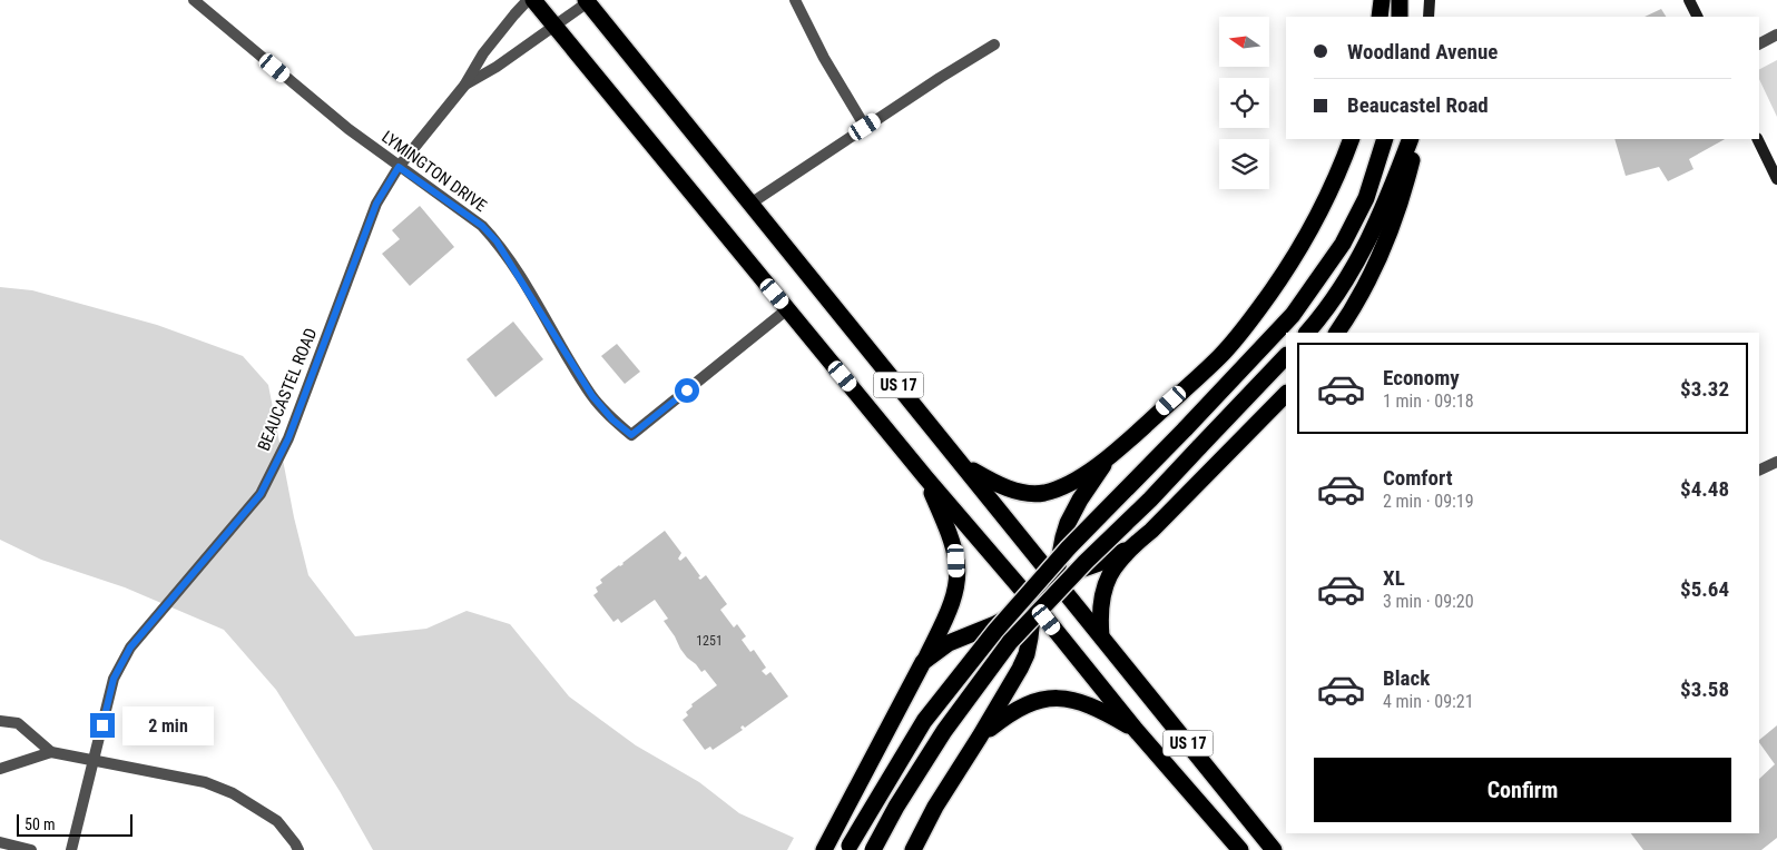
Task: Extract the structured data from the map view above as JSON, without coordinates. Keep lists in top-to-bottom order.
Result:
{
  "streets": {
    "highway": ["US 17"],
    "street": ["LYMINGTON DRIVE", "BEAUCASTEL ROAD"]
  },
  "crossings": [
    ["LYMINGTON DRIVE", "US 17"],
    ["LYMINGTON DRIVE", "BEAUCASTEL ROAD"],
    ["US 17", "BEAUCASTEL ROAD"]
  ],
  "house_numbers": ["1251"],
  "scale_bar": "50 m",
  "north": "left",
  "page": {
    "banner": ["Woodland Avenue", "Beaucastel Road"],
    "list": [
      {
        "name": "Economy",
        "note": "1 min · 09:18",
        "value": "$3.32"
      },
      {
        "name": "Comfort",
        "note": "2 min · 09:19",
        "value": "$4.48"
      },
      {
        "name": "XL",
        "note": "3 min · 09:20",
        "value": "$5.64"
      },
      {
        "name": "Black",
        "note": "4 min · 09:21",
        "value": "$3.58"
      }
    ],
    "bubble": "2 min",
    "buttons": "Confirm",
    "scale": "50 m"
  }
}
